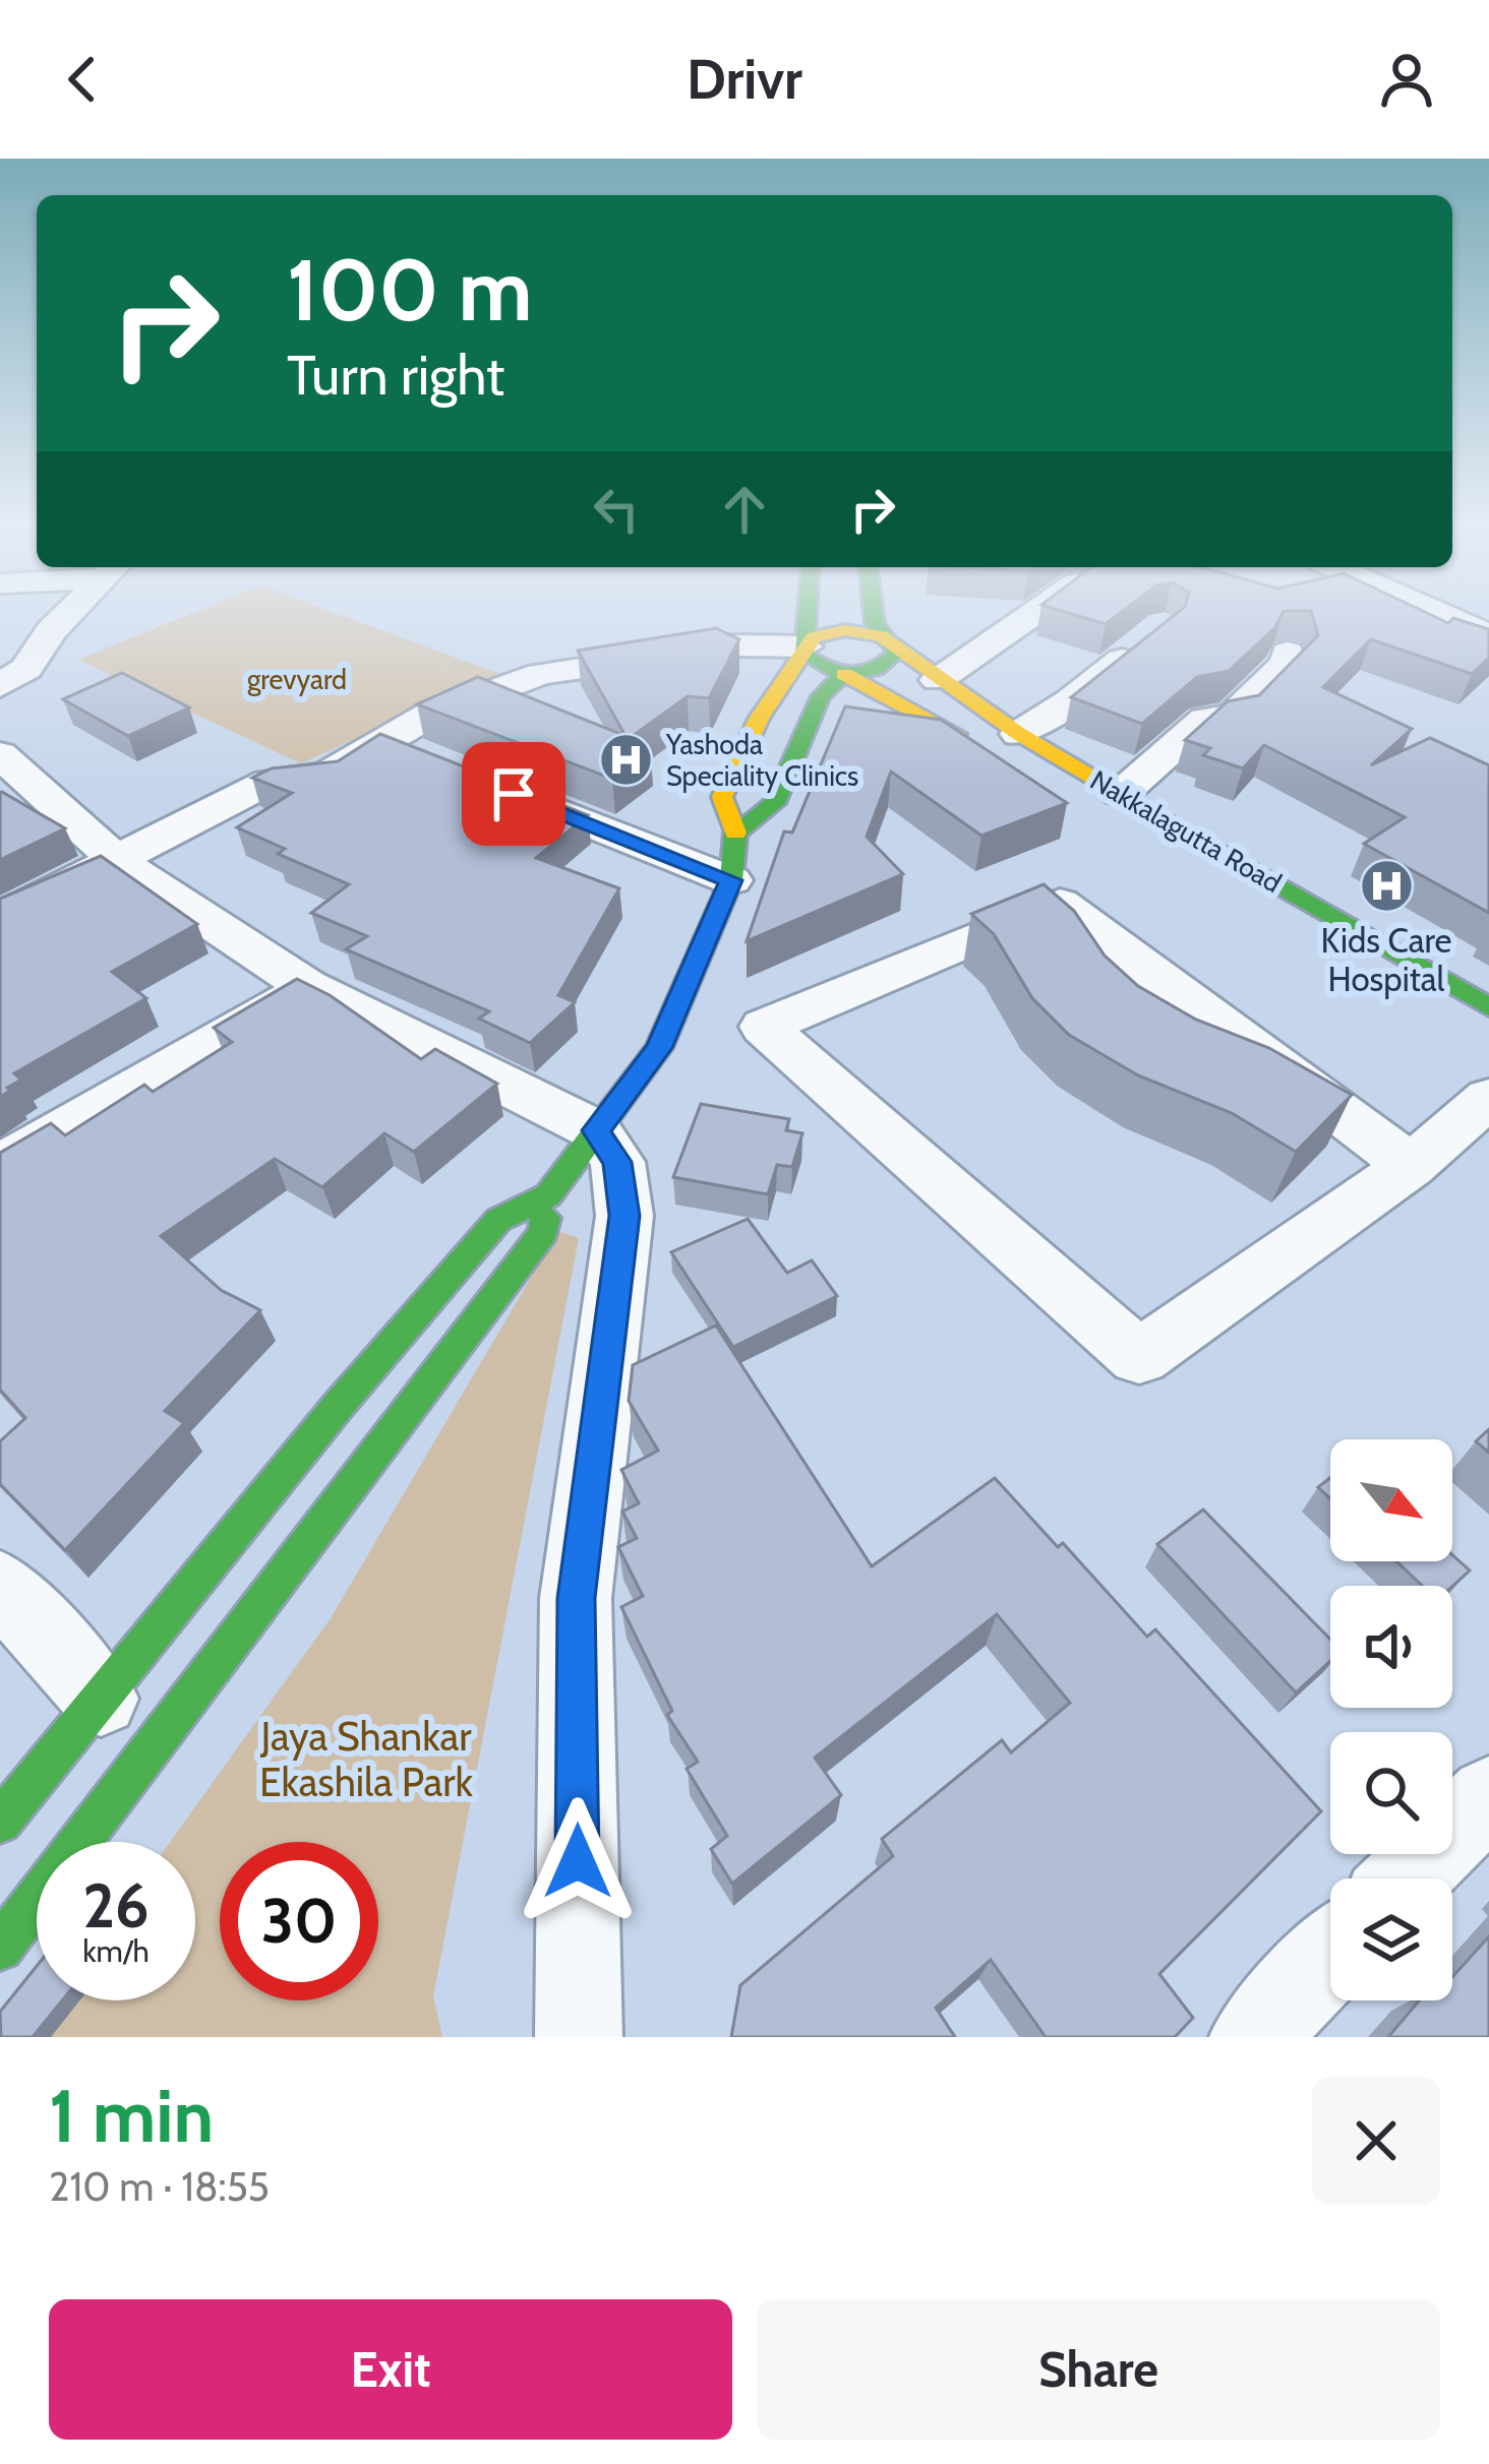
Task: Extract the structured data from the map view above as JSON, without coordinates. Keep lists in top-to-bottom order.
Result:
{
  "streets": {
    "main road": ["Nakkalagutta Road"]
  },
  "parks": ["grevyard", "Jaya Shankar Ekashila Park"],
  "places": {
    "hospital": ["Yashoda Speciality Clinics", "Kids Care Hospital"]
  },
  "north": "bottom right",
  "page": {
    "header": "Drivr",
    "turn": ["100 m", "Turn right"],
    "speed": "26 km/h",
    "limit": "30",
    "heading": ["1 min", "210 m · 18:55"],
    "buttons": ["Exit", "Share"]
  }
}
